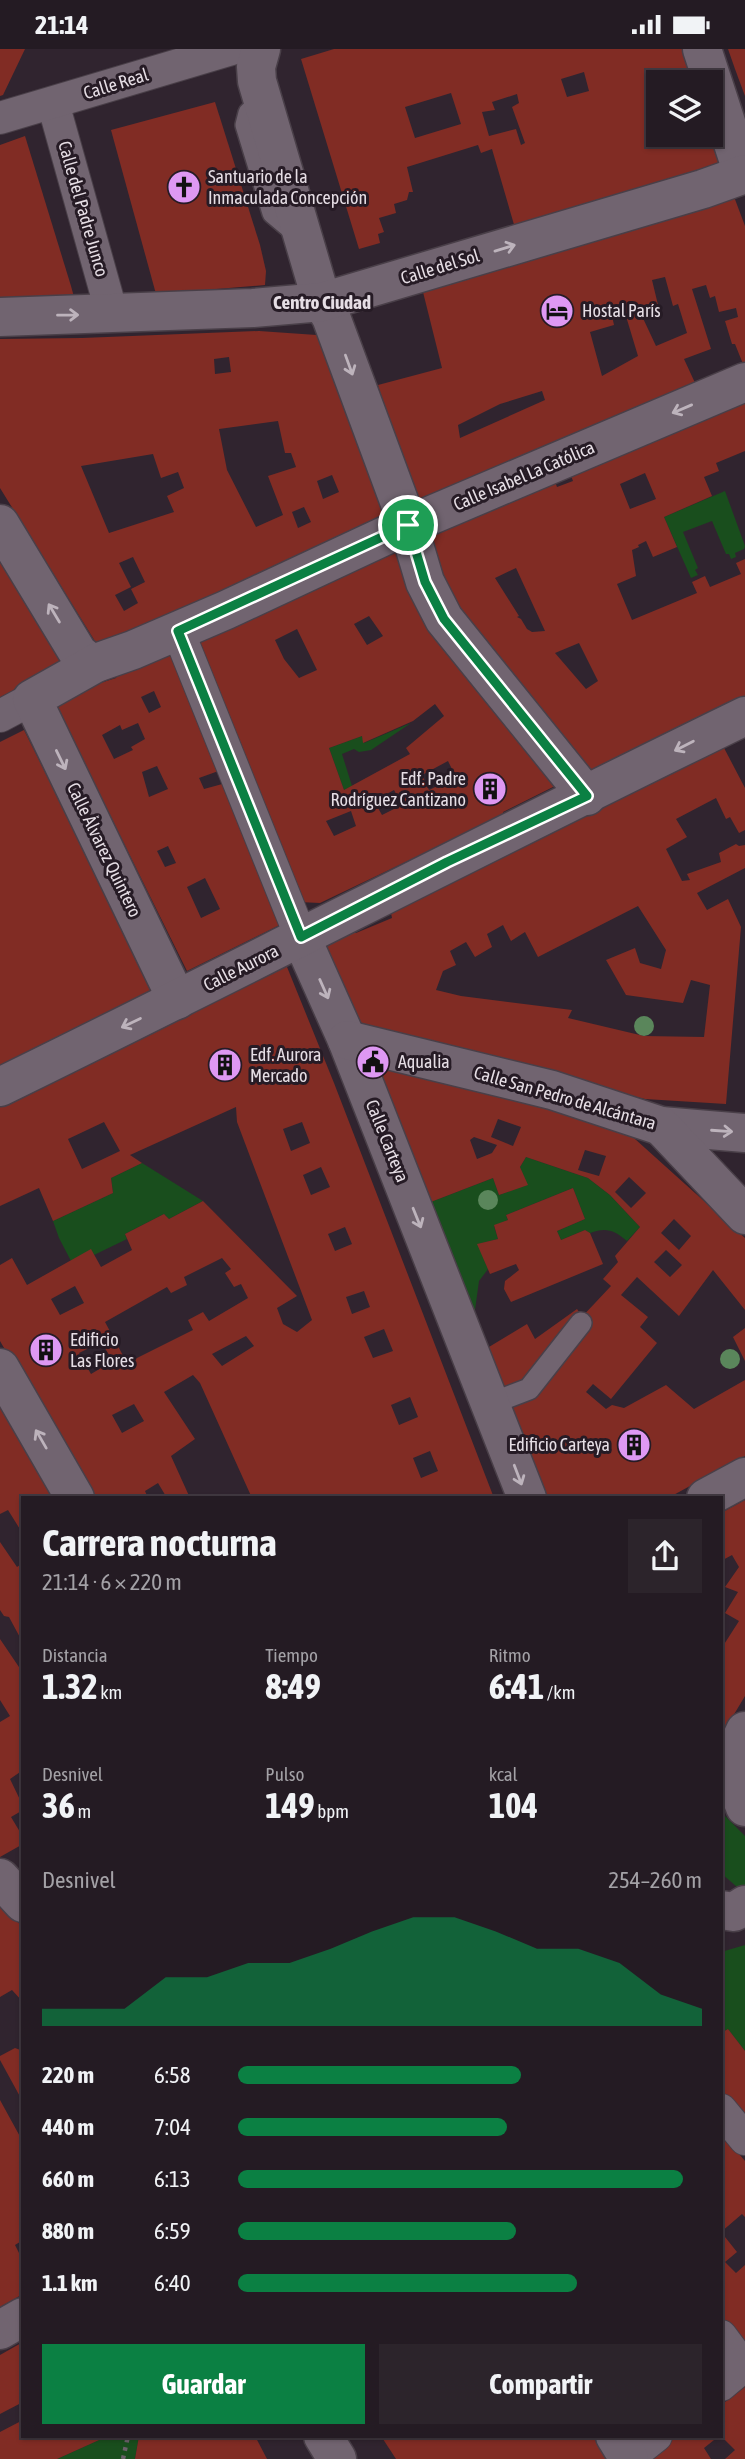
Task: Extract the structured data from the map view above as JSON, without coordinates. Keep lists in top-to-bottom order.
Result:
{
  "streets": {
    "street": [
      "Calle Real",
      "Calle del Padre Junco",
      "Calle del Sol",
      "Calle Isabel La Católica",
      "Calle Álvarez Quintero",
      "Calle Aurora",
      "Calle San Pedro de Alcántara",
      "Calle Carteya"
    ]
  },
  "crossings": [
    ["Calle Real", "Calle del Padre Junco"],
    ["Calle del Padre Junco", "Calle del Sol"],
    ["Calle Isabel La Católica", "Calle Álvarez Quintero"],
    ["Calle Isabel La Católica", "Calle Carteya"],
    ["Calle Álvarez Quintero", "Calle Aurora"],
    ["Calle Aurora", "Calle Carteya"],
    ["Calle San Pedro de Alcántara", "Calle Carteya"]
  ],
  "one_way": [
    "Calle del Sol",
    "Calle Isabel La Católica",
    "Calle Álvarez Quintero",
    "Calle Aurora",
    "Calle Carteya"
  ],
  "districts": ["Centro Ciudad"],
  "places": {
    "church": ["Santuario de la Inmaculada Concepción"],
    "hotel": ["Hostal París"],
    "building": [
      "Edf. Padre Rodríguez Cantizano",
      "Edf. Aurora Mercado",
      "Edificio Las Flores",
      "Edificio Carteya"
    ],
    "public building": ["Aqualia"]
  },
  "page": {
    "status": "21:14",
    "heading": ["Carrera nocturna", "21:14 · 6 × 220 m"],
    "stats": [
      ["Distancia", "1.32 km"],
      ["Tiempo", "8:49"],
      ["Ritmo", "6:41 /km"],
      ["Desnivel", "36 m"],
      ["Pulso", "149 bpm"],
      ["kcal", "104"]
    ],
    "chart": ["Desnivel", "254–260 m"],
    "list": [
      {
        "name": "220 m",
        "note": "6:58"
      },
      {
        "name": "440 m",
        "note": "7:04"
      },
      {
        "name": "660 m",
        "note": "6:13"
      },
      {
        "name": "880 m",
        "note": "6:59"
      },
      {
        "name": "1.1 km",
        "note": "6:40"
      }
    ],
    "buttons": ["Guardar", "Compartir"]
  }
}
